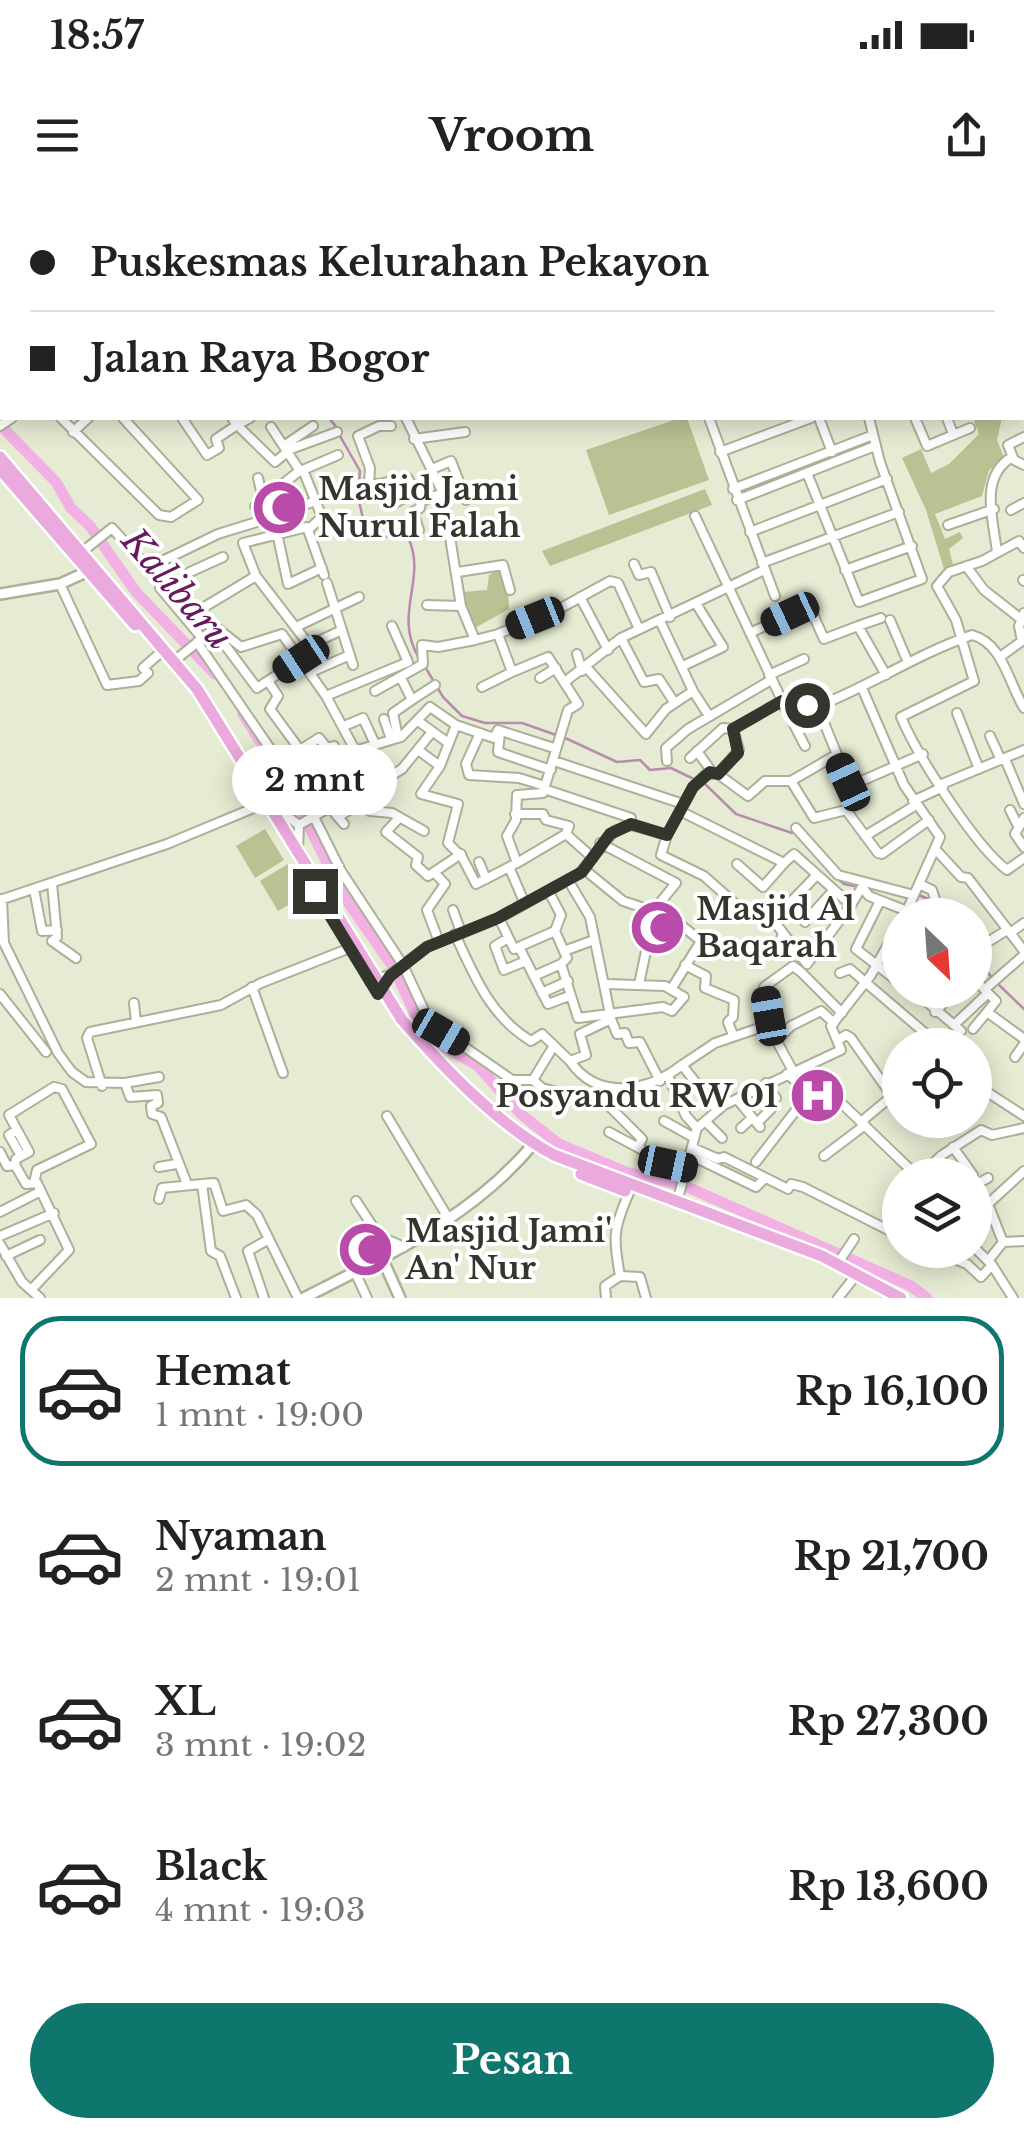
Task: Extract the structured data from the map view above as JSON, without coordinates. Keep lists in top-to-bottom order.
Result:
{
  "water": ["Kalibaru"],
  "places": {
    "mosque": ["Masjid Jami Nurul Falah", "Masjid Al Baqarah", "Masjid Jami' An' Nur"],
    "hospital": ["Posyandu RW 01"]
  },
  "north": "bottom right",
  "page": {
    "status": "18:57",
    "header": "Vroom",
    "banner": ["Puskesmas Kelurahan Pekayon", "Jalan Raya Bogor"],
    "bubble": "2 mnt",
    "list": [
      {
        "name": "Hemat",
        "note": "1 mnt · 19:00",
        "value": "Rp 16,100"
      },
      {
        "name": "Nyaman",
        "note": "2 mnt · 19:01",
        "value": "Rp 21,700"
      },
      {
        "name": "XL",
        "note": "3 mnt · 19:02",
        "value": "Rp 27,300"
      },
      {
        "name": "Black",
        "note": "4 mnt · 19:03",
        "value": "Rp 13,600"
      }
    ],
    "buttons": "Pesan"
  }
}
